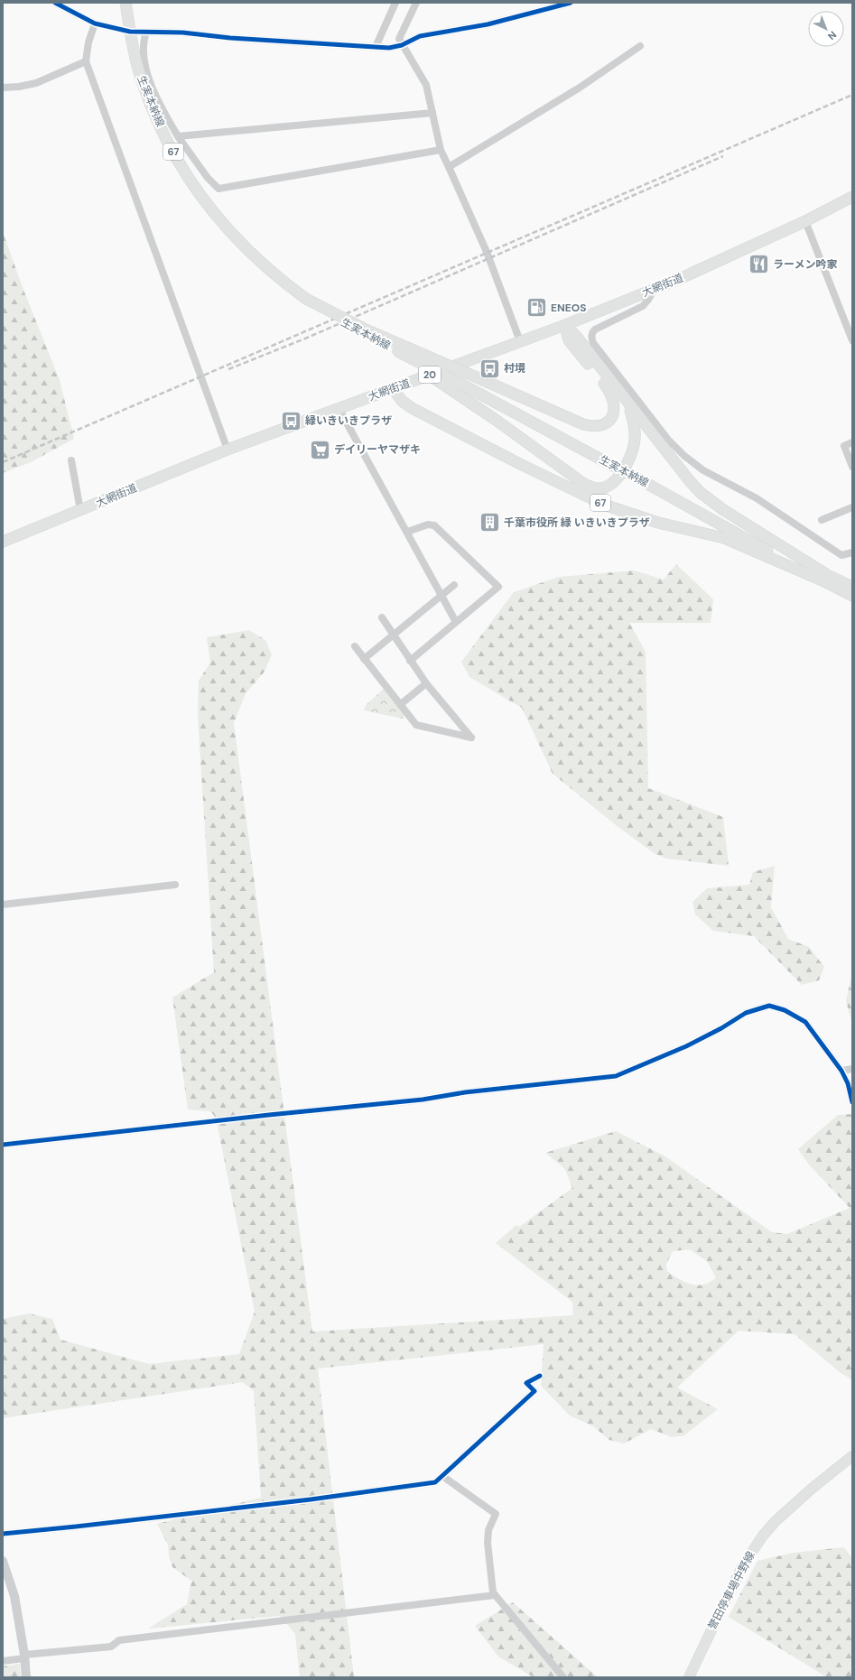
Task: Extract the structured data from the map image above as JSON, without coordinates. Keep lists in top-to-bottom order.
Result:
{
  "streets": {
    "main road": [
      "生実本納線",
      "67",
      "大網街道",
      "20",
      "誉田停車場中野線"
    ]
  },
  "crossings": [
    ["生実本納線", "67"],
    ["67", "大網街道"]
  ],
  "places": {
    "restaurant": ["ラーメン吟家"],
    "fuel station": ["ENEOS"],
    "bus stop": ["村境", "緑いきいきプラザ"],
    "supermarket": ["デイリーヤマザキ"],
    "building": ["千葉市役所 緑 いきいきプラザ"]
  },
  "north": "bottom right"
}
